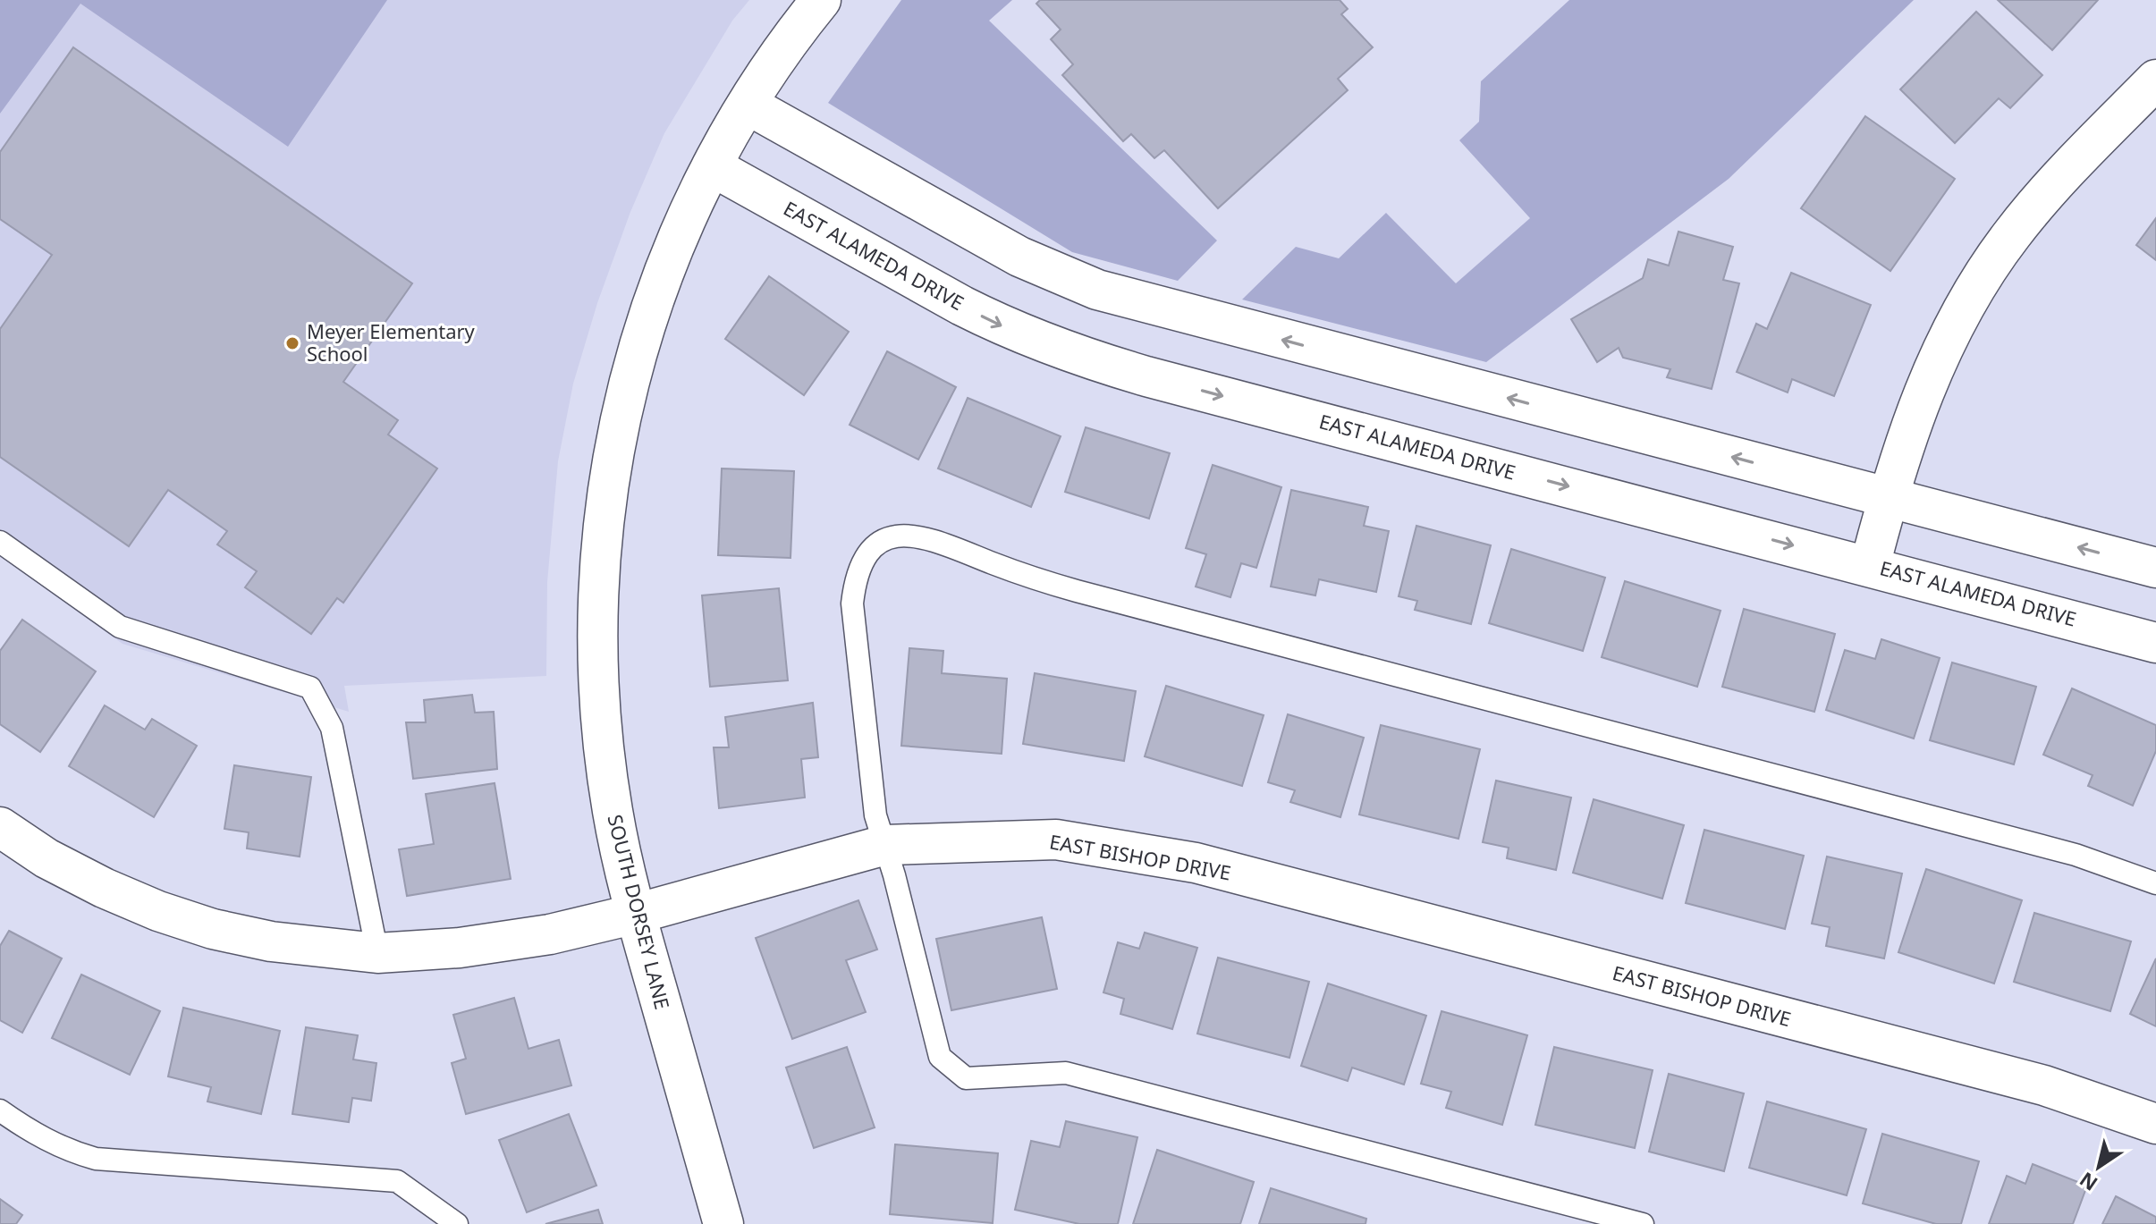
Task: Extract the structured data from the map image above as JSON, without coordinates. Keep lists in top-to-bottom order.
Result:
{
  "streets": {
    "street": ["EAST ALAMEDA DRIVE", "EAST BISHOP DRIVE", "SOUTH DORSEY LANE"]
  },
  "crossings": [
    ["EAST ALAMEDA DRIVE", "SOUTH DORSEY LANE"],
    ["EAST BISHOP DRIVE", "SOUTH DORSEY LANE"]
  ],
  "places": ["Meyer Elementary School"],
  "north": "bottom left"
}
